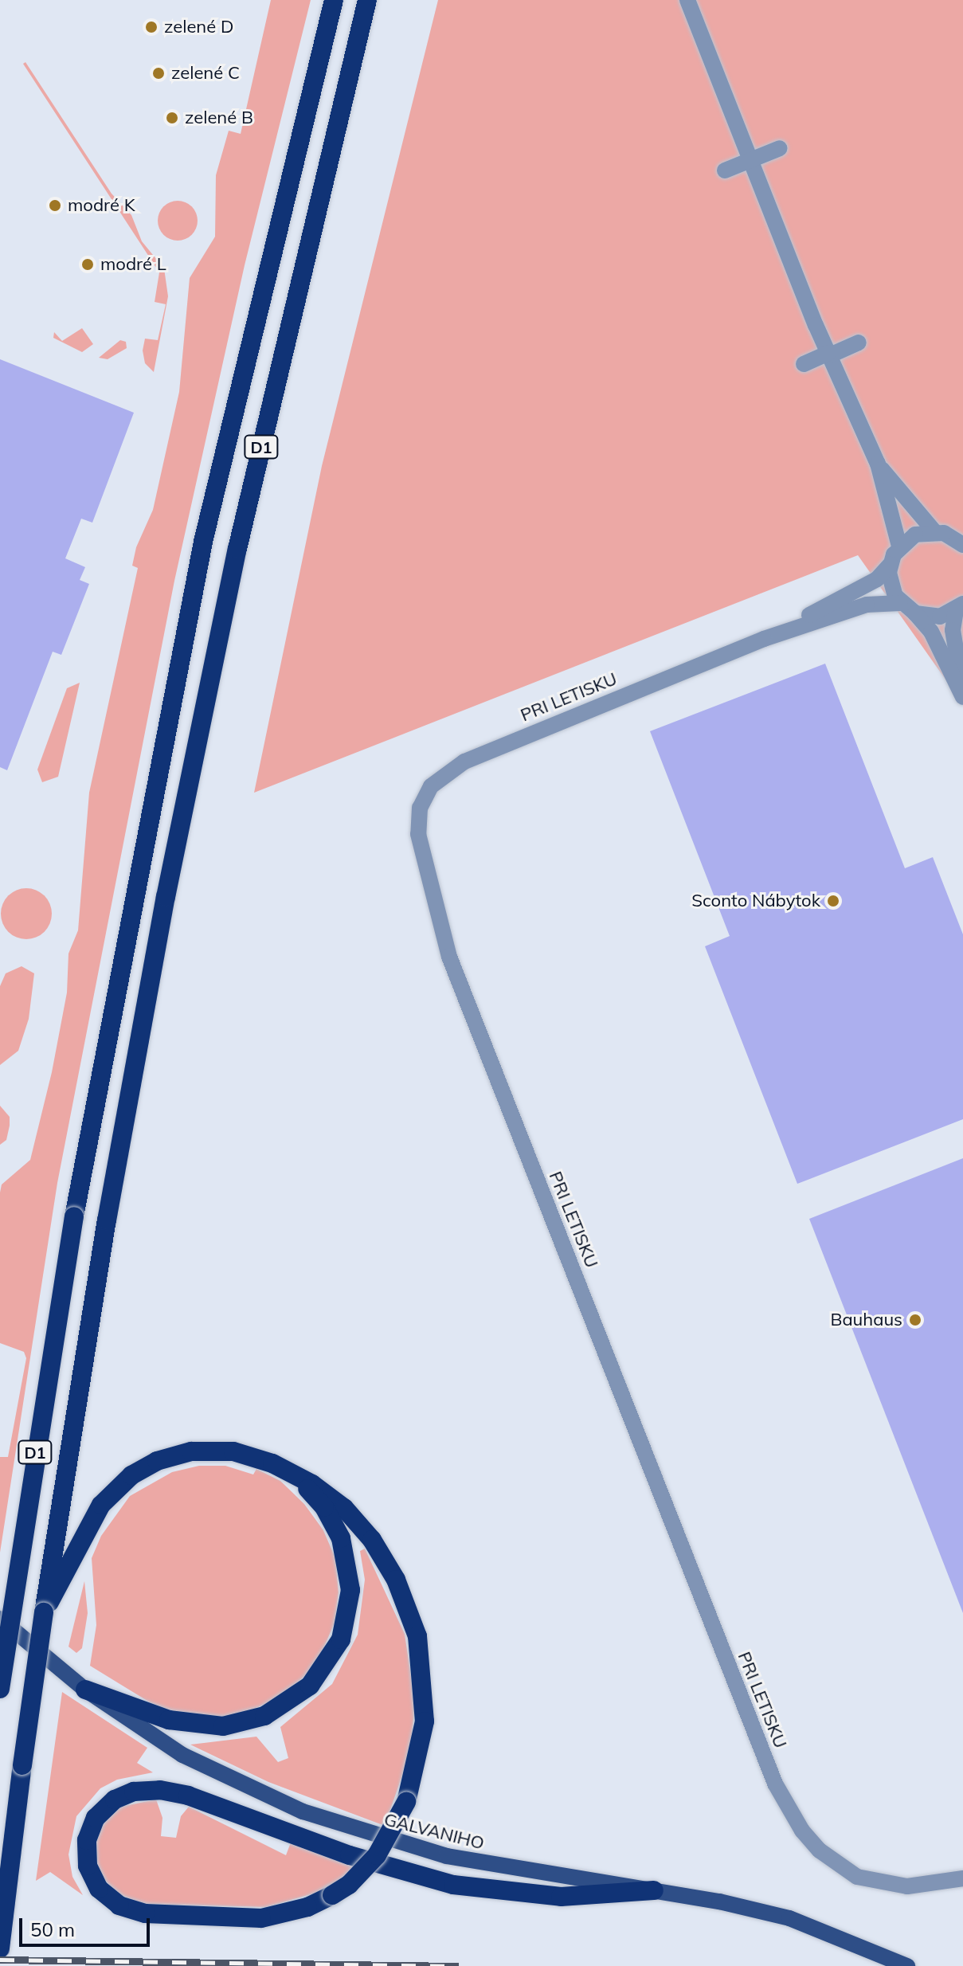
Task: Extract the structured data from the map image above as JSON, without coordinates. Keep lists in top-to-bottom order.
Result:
{
  "streets": {
    "highway": ["D1"],
    "main road": ["GALVANIHO"],
    "street": ["PRI LETISKU"]
  },
  "places": [
    "zelené D",
    "zelené C",
    "zelené B",
    "modré K",
    "modré L",
    "Sconto Nábytok",
    "Bauhaus"
  ],
  "scale_bar": "50 m"
}
